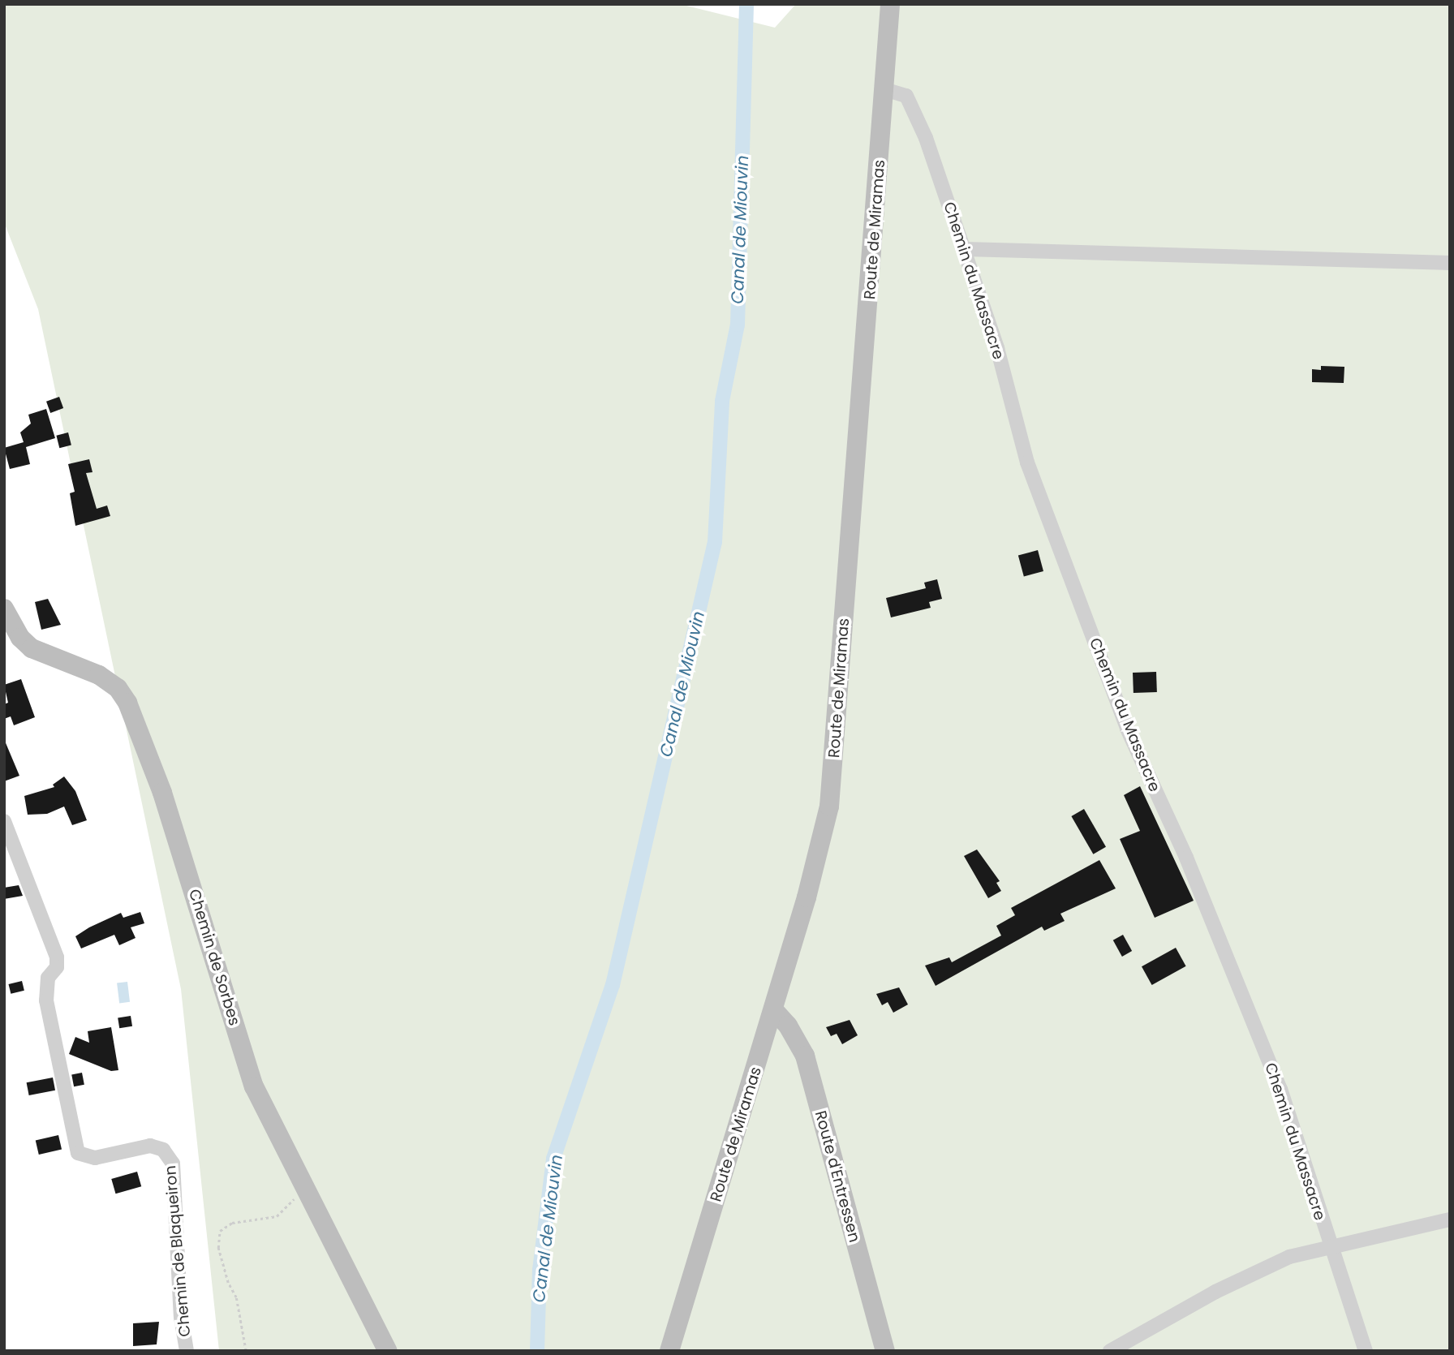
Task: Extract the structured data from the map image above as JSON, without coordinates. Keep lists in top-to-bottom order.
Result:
{
  "streets": {
    "main road": ["Route de Miramas", "Chemin de Sorbes", "Route d'Entressen"],
    "street": ["Chemin du Massacre", "Chemin de Blaqueiron"]
  },
  "crossings": [
    ["Route de Miramas", "Chemin du Massacre"],
    ["Route de Miramas", "Route d'Entressen"]
  ],
  "water": ["Canal de Miouvin"]
}
